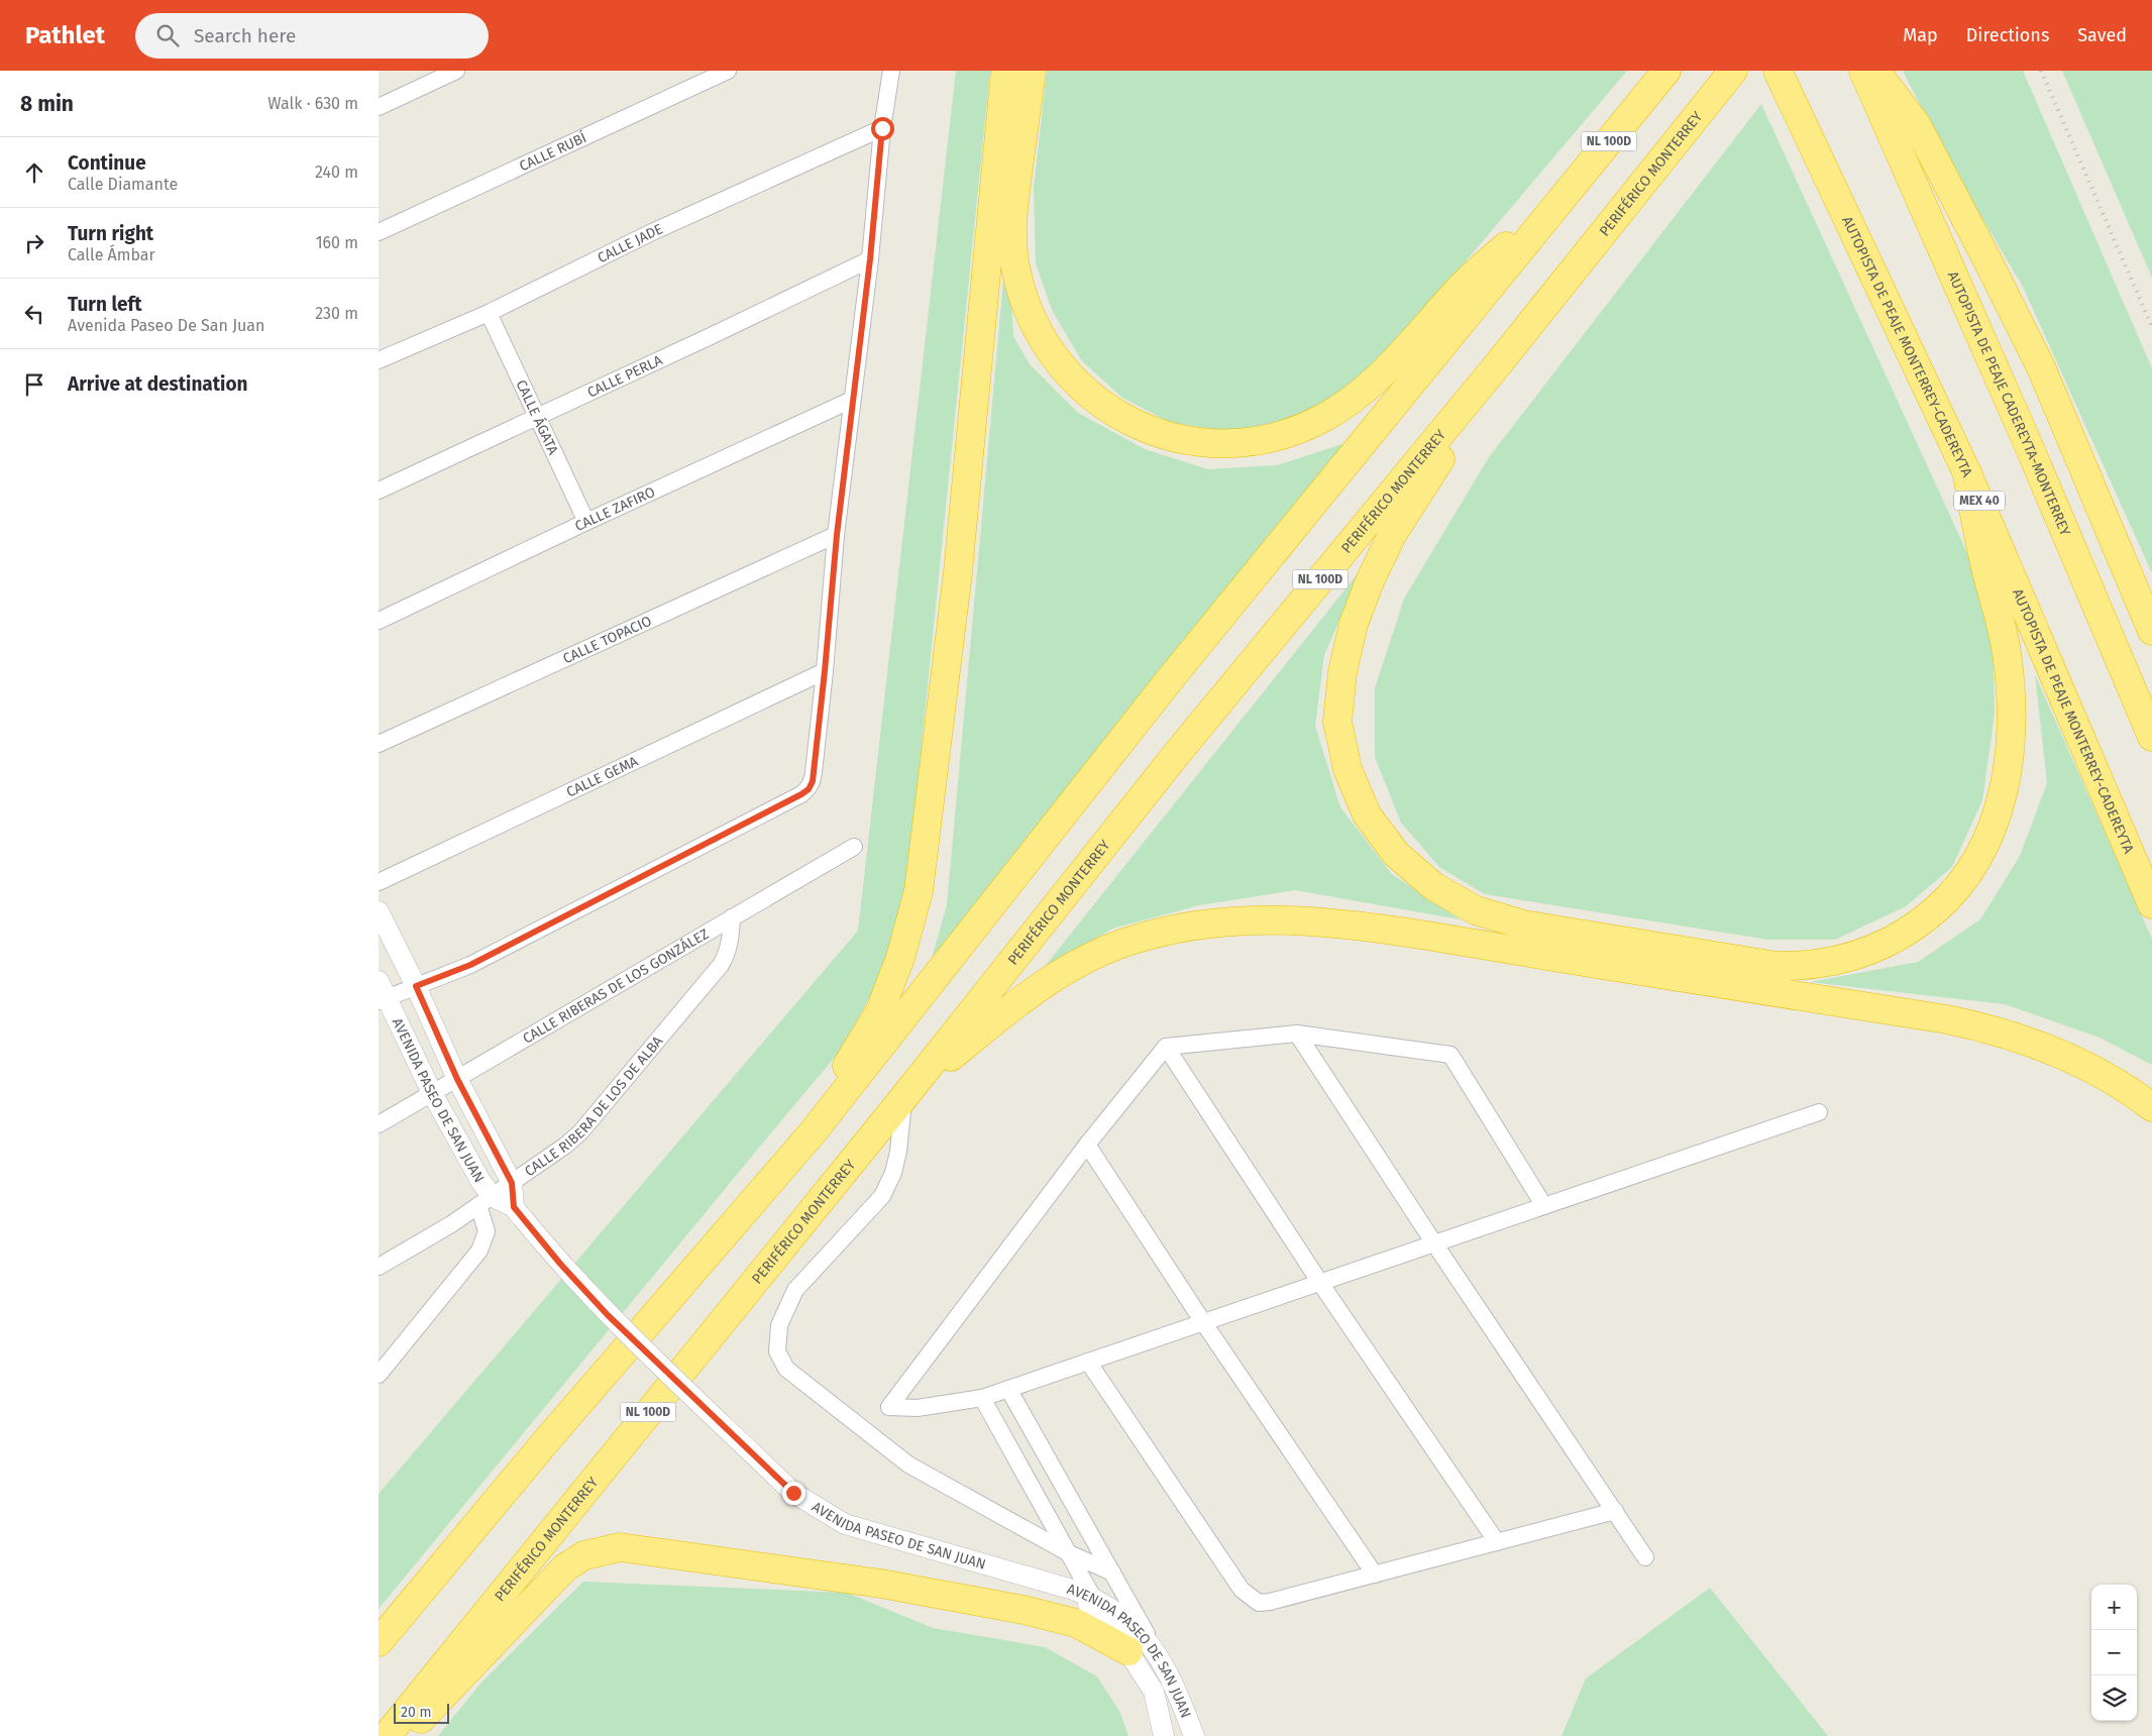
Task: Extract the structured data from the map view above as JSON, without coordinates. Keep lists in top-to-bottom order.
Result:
{
  "streets": {
    "highway": [
      "NL 100D",
      "PERIFÉRICO MONTERREY",
      "AUTOPISTA DE PEAJE MONTERREY-CADEREYTA",
      "AUTOPISTA DE PEAJE CADEREYTA-MONTERREY",
      "MEX 40"
    ],
    "street": [
      "CALLE RUBÍ",
      "CALLE JADE",
      "CALLE PERLA",
      "CALLE ÁGATA",
      "CALLE ZAFIRO",
      "CALLE TOPACIO",
      "CALLE GEMA",
      "CALLE RIBERAS DE LOS GONZÁLEZ",
      "AVENIDA PASEO DE SAN JUAN",
      "CALLE RIBERA DE LOS DE ALBA"
    ]
  },
  "crossings": [
    ["CALLE JADE", "CALLE ÁGATA"],
    ["CALLE PERLA", "CALLE ÁGATA"],
    ["CALLE ÁGATA", "CALLE ZAFIRO"],
    ["CALLE RIBERAS DE LOS GONZÁLEZ", "AVENIDA PASEO DE SAN JUAN"],
    ["CALLE RIBERAS DE LOS GONZÁLEZ", "CALLE RIBERA DE LOS DE ALBA"],
    ["AVENIDA PASEO DE SAN JUAN", "CALLE RIBERA DE LOS DE ALBA"]
  ],
  "scale_bar": "20 m",
  "page": {
    "header": "Pathlet",
    "search": "Search here",
    "nav": ["Map", "Directions", "Saved"],
    "heading": ["8 min", "Walk · 630 m"],
    "list": [
      ["Continue", "Calle Diamante", "240 m"],
      ["Turn right", "Calle Ámbar", "160 m"],
      ["Turn left", "Avenida Paseo De San Juan", "230 m"],
      "Arrive at destination"
    ],
    "map_buttons": ["+", "−"],
    "scale": "20 m"
  }
}
